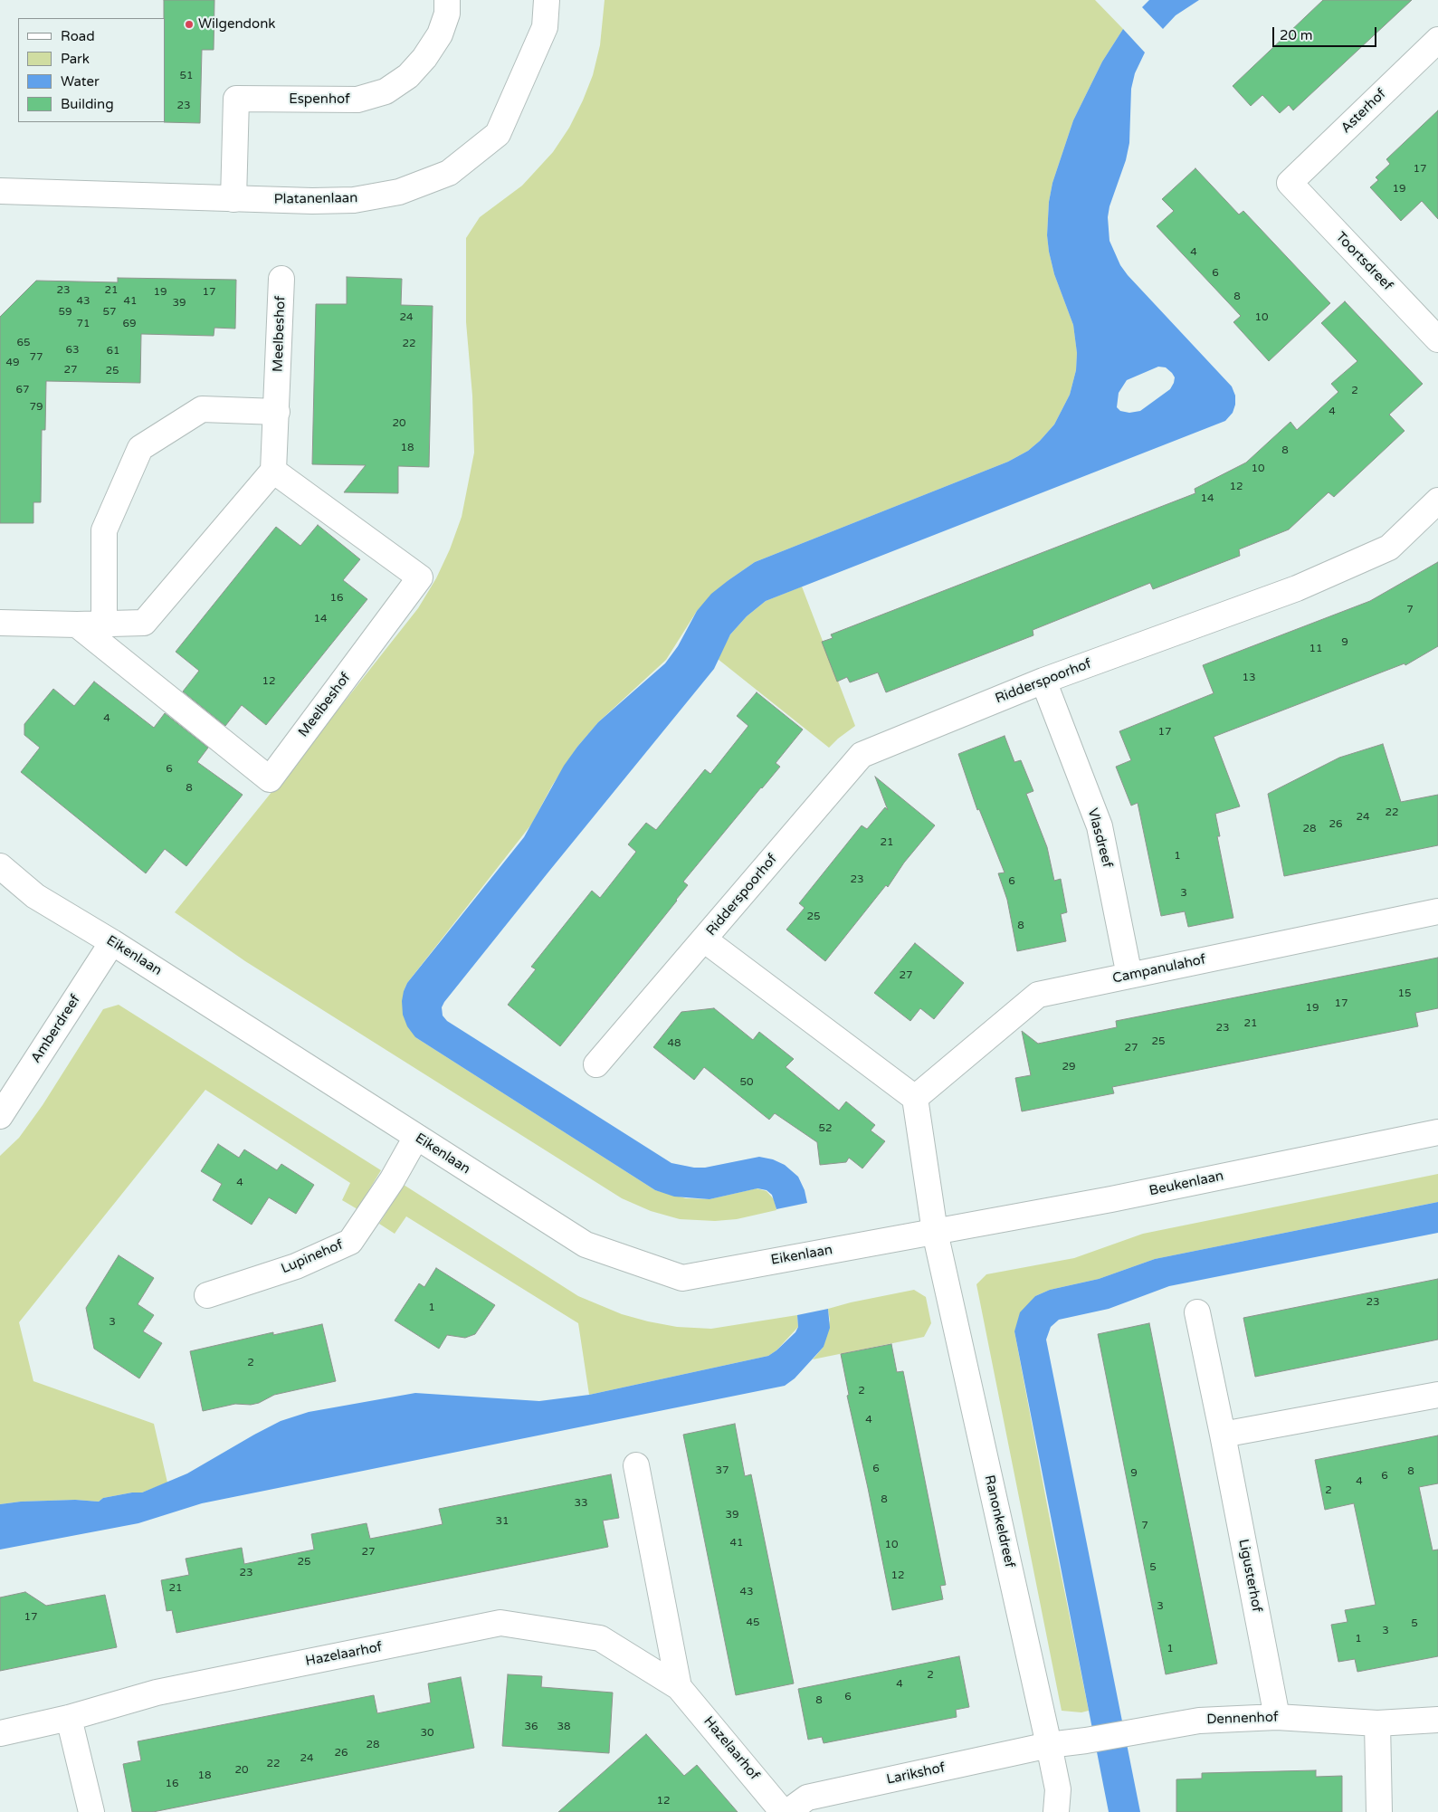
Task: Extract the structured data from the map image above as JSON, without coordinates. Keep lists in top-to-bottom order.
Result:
{
  "streets": {
    "street": [
      "Espenhof",
      "Asterhof",
      "Platanenlaan",
      "Toortsdreef",
      "Meelbeshof",
      "Ridderspoorhof",
      "Vlasdreef",
      "Eikenlaan",
      "Campanulahof",
      "Amberdreef",
      "Beukenlaan",
      "Lupinehof",
      "Ranonkeldreef",
      "Ligusterhof",
      "Hazelaarhof",
      "Dennenhof",
      "Larikshof"
    ]
  },
  "crossings": [
    ["Espenhof", "Platanenlaan"],
    ["Asterhof", "Toortsdreef"],
    ["Ridderspoorhof", "Vlasdreef"],
    ["Ridderspoorhof", "Campanulahof"],
    ["Vlasdreef", "Campanulahof"],
    ["Eikenlaan", "Amberdreef"],
    ["Eikenlaan", "Beukenlaan"],
    ["Eikenlaan", "Lupinehof"],
    ["Eikenlaan", "Ranonkeldreef"],
    ["Beukenlaan", "Ranonkeldreef"],
    ["Ranonkeldreef", "Dennenhof"],
    ["Ranonkeldreef", "Larikshof"],
    ["Ligusterhof", "Dennenhof"],
    ["Dennenhof", "Larikshof"]
  ],
  "places": ["Wilgendonk"],
  "house_numbers": [
    "51",
    "23",
    "17",
    "19",
    "4",
    "6",
    "23",
    "21",
    "19",
    "17",
    "8",
    "43",
    "41",
    "39",
    "59",
    "57",
    "24",
    "10",
    "71",
    "69",
    "65",
    "22",
    "63",
    "61",
    "77",
    "49",
    "27",
    "25",
    "67",
    "2",
    "79",
    "4",
    "20",
    "18",
    "8",
    "10",
    "12",
    "14",
    "16",
    "7",
    "14",
    "9",
    "11",
    "13",
    "12",
    "4",
    "17",
    "6",
    "8",
    "22",
    "24",
    "26",
    "28",
    "21",
    "1",
    "23",
    "6",
    "3",
    "25",
    "8",
    "27",
    "15",
    "17",
    "19",
    "21",
    "23",
    "25",
    "48",
    "27",
    "29",
    "50",
    "52",
    "4",
    "23",
    "1",
    "3",
    "2",
    "2",
    "4",
    "6",
    "37",
    "8",
    "9",
    "6",
    "4",
    "2",
    "8",
    "33",
    "39",
    "31",
    "7",
    "41",
    "10",
    "27",
    "25",
    "5",
    "23",
    "12",
    "21",
    "43",
    "3",
    "17",
    "45",
    "5",
    "3",
    "1",
    "1",
    "2",
    "4",
    "6",
    "8",
    "36",
    "38",
    "30",
    "28",
    "26",
    "24",
    "22",
    "20",
    "18",
    "16",
    "12"
  ],
  "legend": [
    "Road",
    "Park",
    "Water",
    "Building"
  ],
  "scale_bar": "20 m"
}
